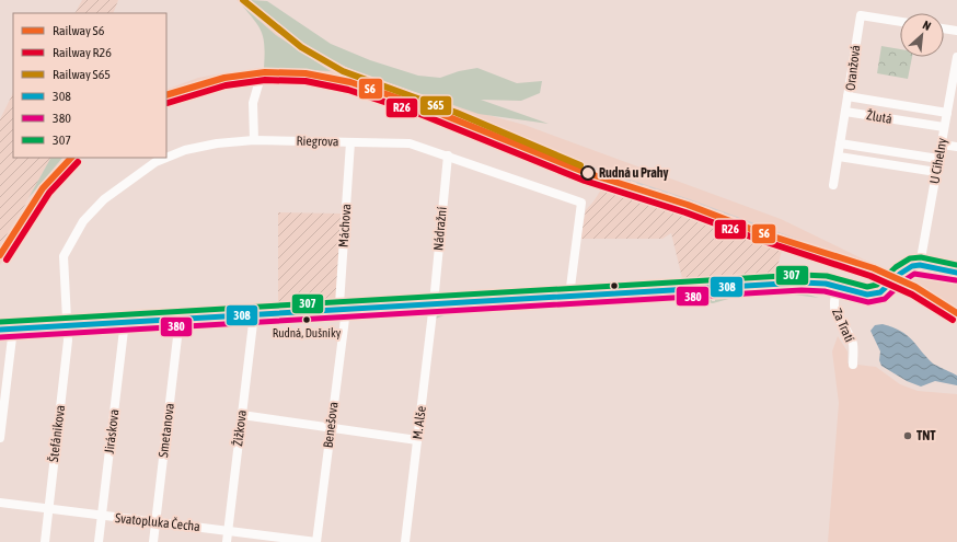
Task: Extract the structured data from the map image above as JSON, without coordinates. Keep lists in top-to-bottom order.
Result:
{
  "streets": {
    "street": [
      "Oranžová",
      "Žlutá",
      "Riegrova",
      "U Cihelny",
      "Máchova",
      "Nádražní",
      "Za Tratí",
      "M. Alše",
      "Benešova",
      "Žižkova",
      "Smetanova",
      "Jiráskova",
      "Štefánikova",
      "Svatopluka Čecha"
    ]
  },
  "crossings": [
    ["Oranžová", "U Cihelny"],
    ["Žlutá", "U Cihelny"],
    ["Riegrova", "Máchova"],
    ["Riegrova", "Nádražní"],
    ["Riegrova", "Štefánikova"],
    ["Máchova", "Benešova"],
    ["Nádražní", "M. Alše"],
    ["Benešova", "Svatopluka Čecha"],
    ["Žižkova", "Svatopluka Čecha"],
    ["Smetanova", "Svatopluka Čecha"],
    ["Jiráskova", "Svatopluka Čecha"],
    ["Štefánikova", "Svatopluka Čecha"]
  ],
  "places": ["Rudná u Prahy", "Rudná, Dušníky", "TNT"],
  "lines": [
    "rail line S65",
    "rail line S6",
    "rail line R26",
    "transit line 307",
    "transit line 308",
    "transit line 380"
  ],
  "legend": [
    "Railway S6",
    "Railway R26",
    "Railway S65",
    "308",
    "380",
    "307"
  ],
  "north": "top right"
}
